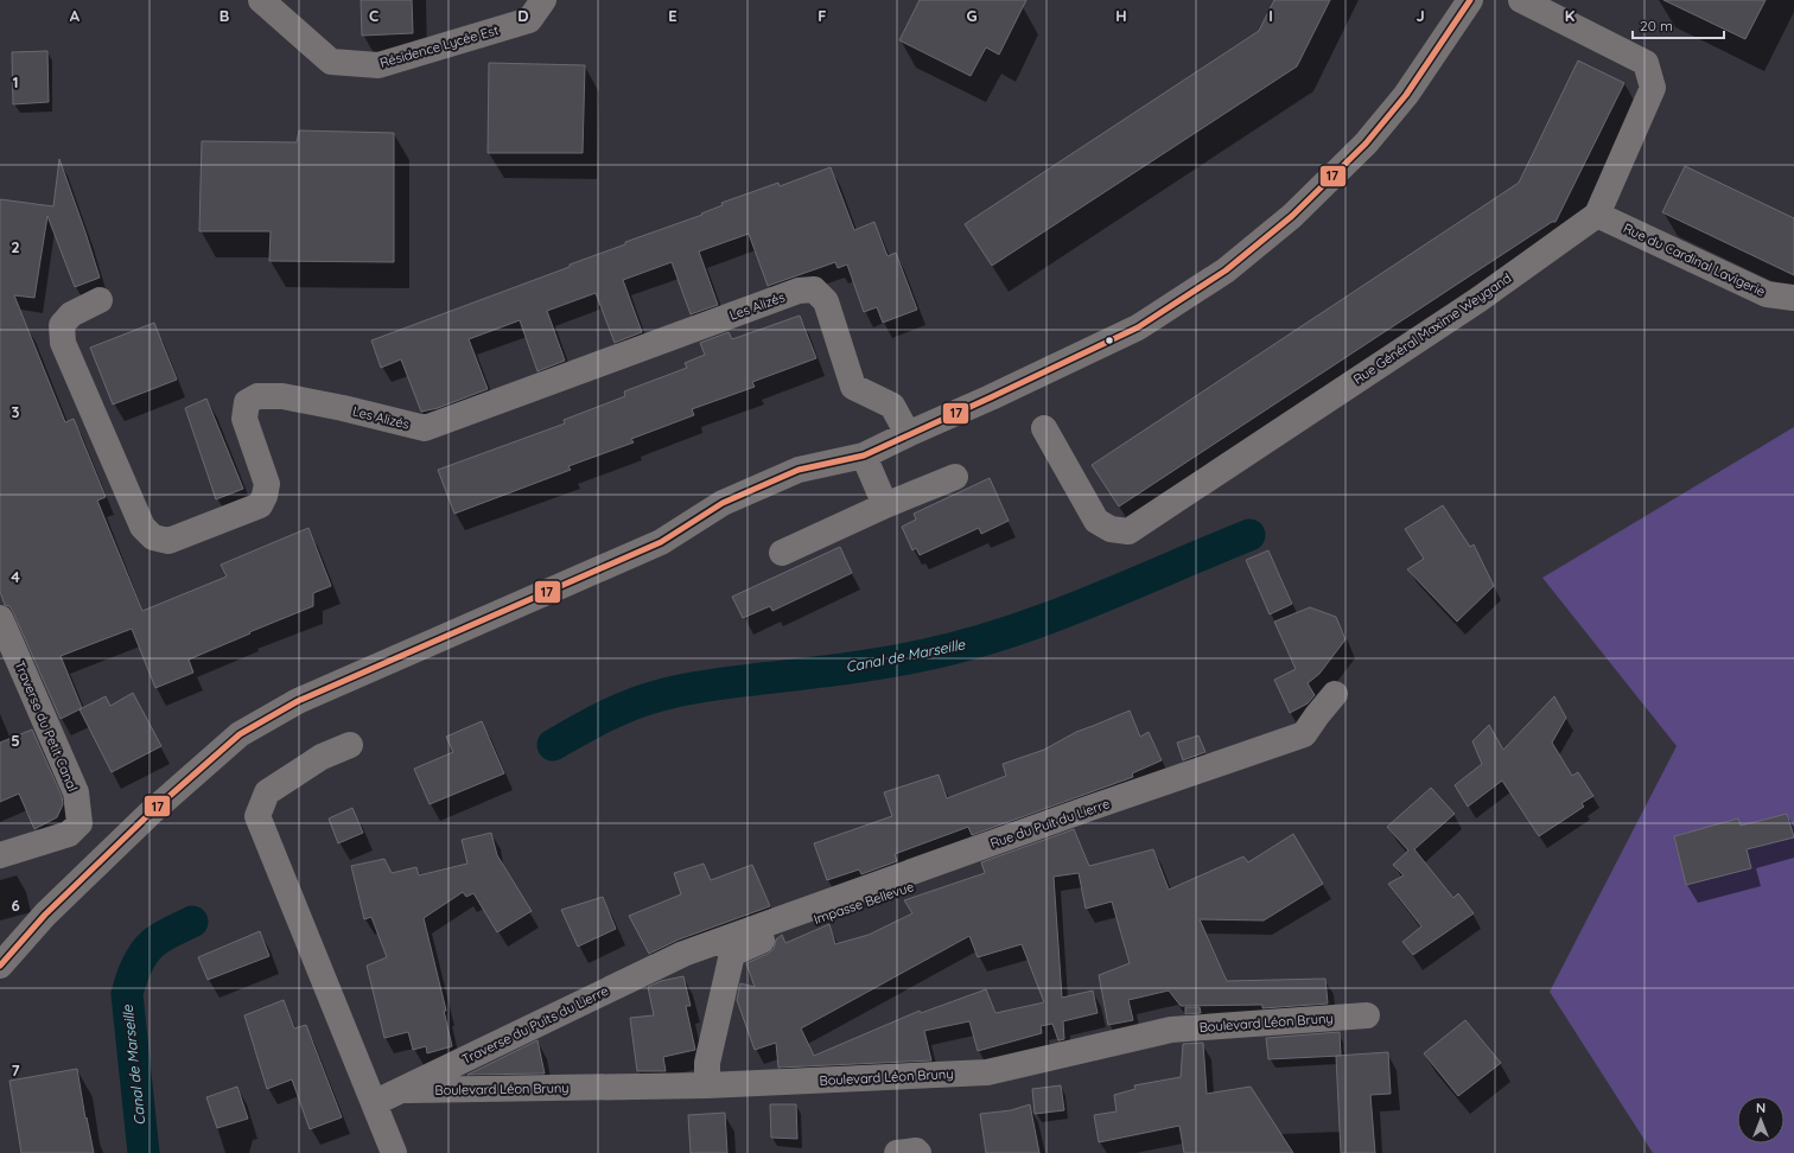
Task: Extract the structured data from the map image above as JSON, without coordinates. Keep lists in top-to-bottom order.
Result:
{
  "streets": {
    "street": [
      "Résidence Lycée Est",
      "Rue du Cardinal Lavigerie",
      "Les Alizés",
      "Rue Général Maxime Weygand",
      "Traverse du Petit Canal",
      "Rue du Puit du Lierre",
      "Impasse Bellevue",
      "Boulevard Léon Bruny",
      "Traverse du Puits du Lierre"
    ]
  },
  "crossings": [
    ["Rue du Cardinal Lavigerie", "Rue Général Maxime Weygand"],
    ["Rue du Puit du Lierre", "Traverse du Puits du Lierre"],
    ["Impasse Bellevue", "Boulevard Léon Bruny"],
    ["Boulevard Léon Bruny", "Traverse du Puits du Lierre"]
  ],
  "water": ["Canal de Marseille"],
  "lines": ["transit line 17"],
  "scale_bar": "20 m",
  "north": "top",
  "grid": {
    "columns": [
      "A",
      "B",
      "C",
      "D",
      "E",
      "F",
      "G",
      "H",
      "I",
      "J",
      "K"
    ],
    "rows": [
      "1",
      "2",
      "3",
      "4",
      "5",
      "6",
      "7"
    ]
  }
}
